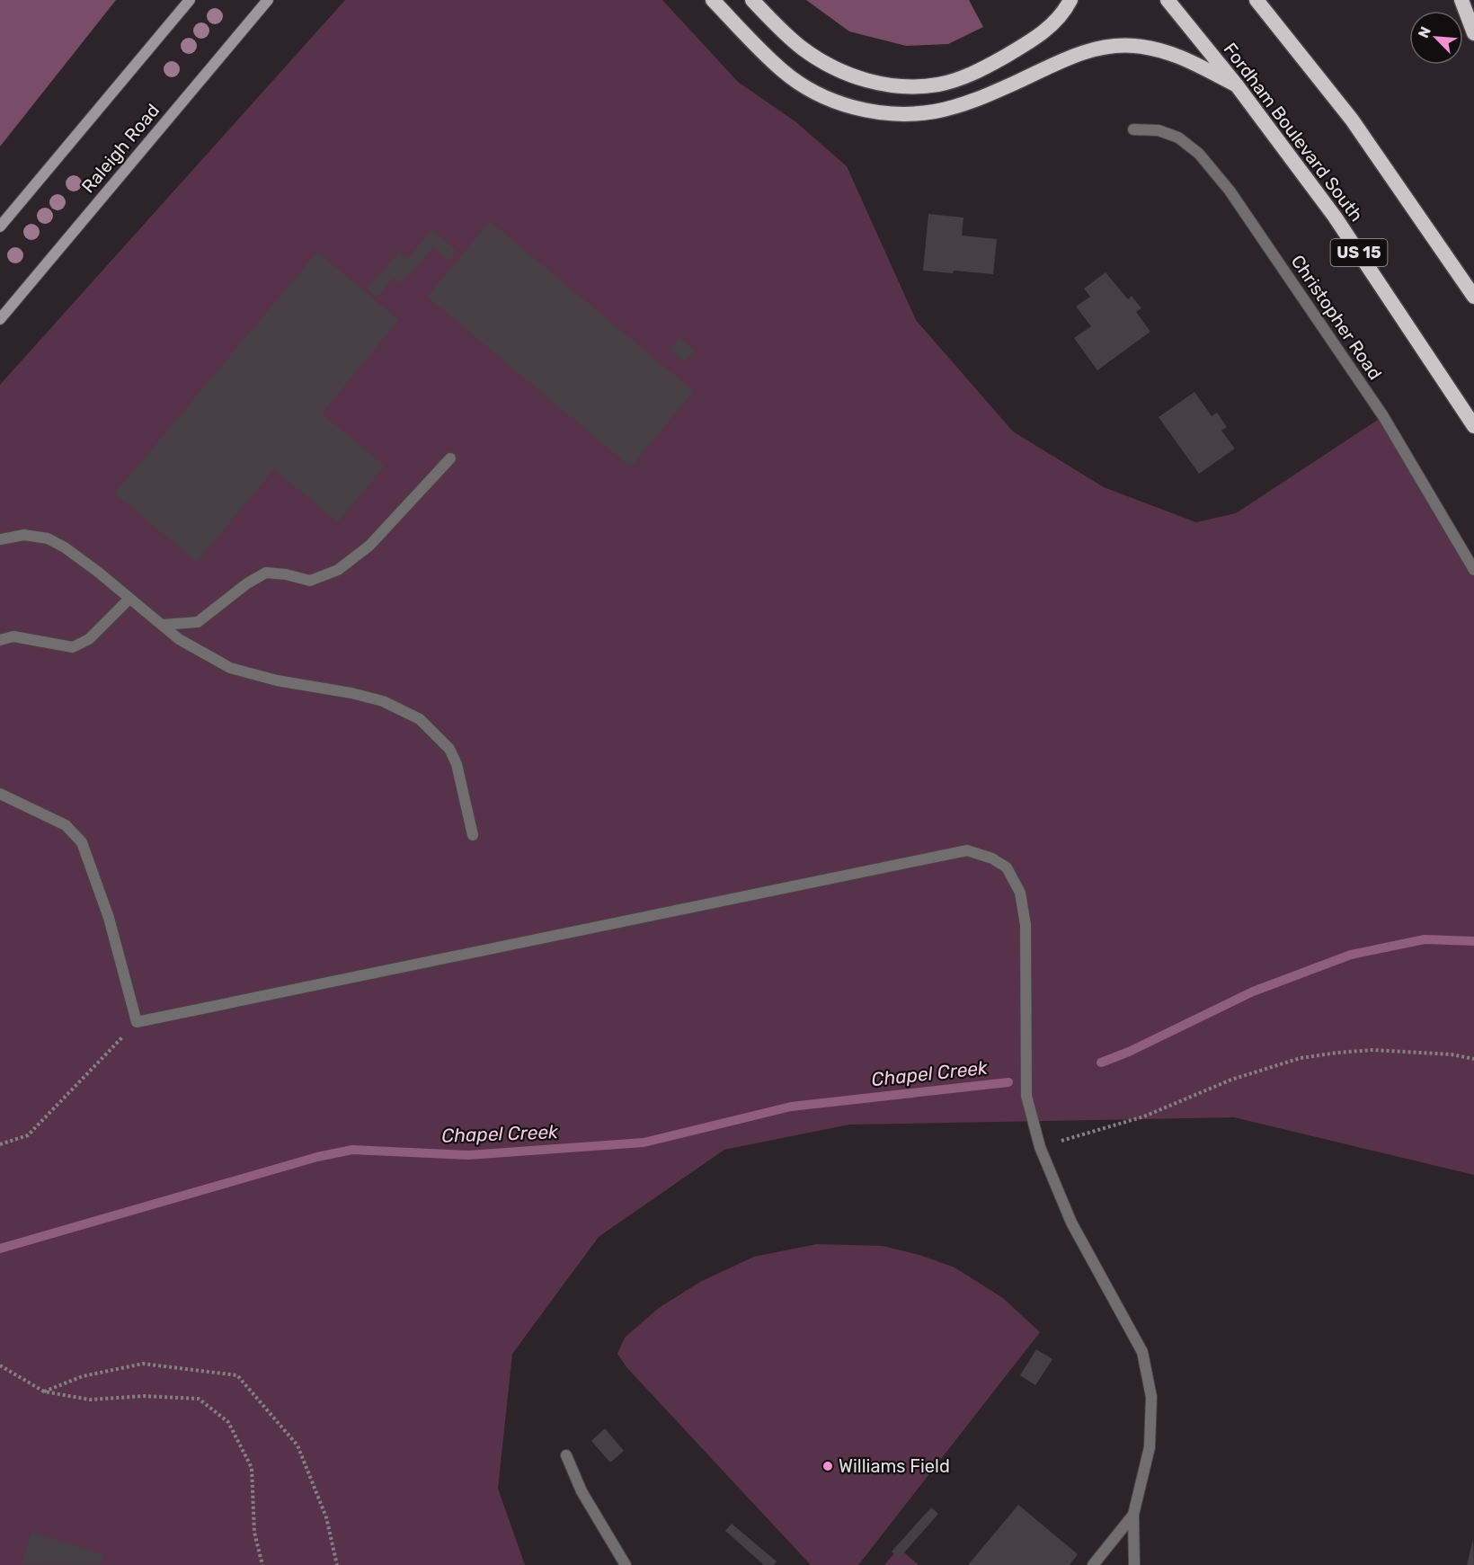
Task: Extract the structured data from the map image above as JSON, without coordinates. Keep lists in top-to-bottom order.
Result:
{
  "streets": {
    "highway": ["Fordham Boulevard South", "US 15"],
    "main road": ["Raleigh Road"],
    "street": ["Christopher Road"]
  },
  "water": ["Chapel Creek"],
  "places": ["Williams Field"],
  "north": "top left"
}
